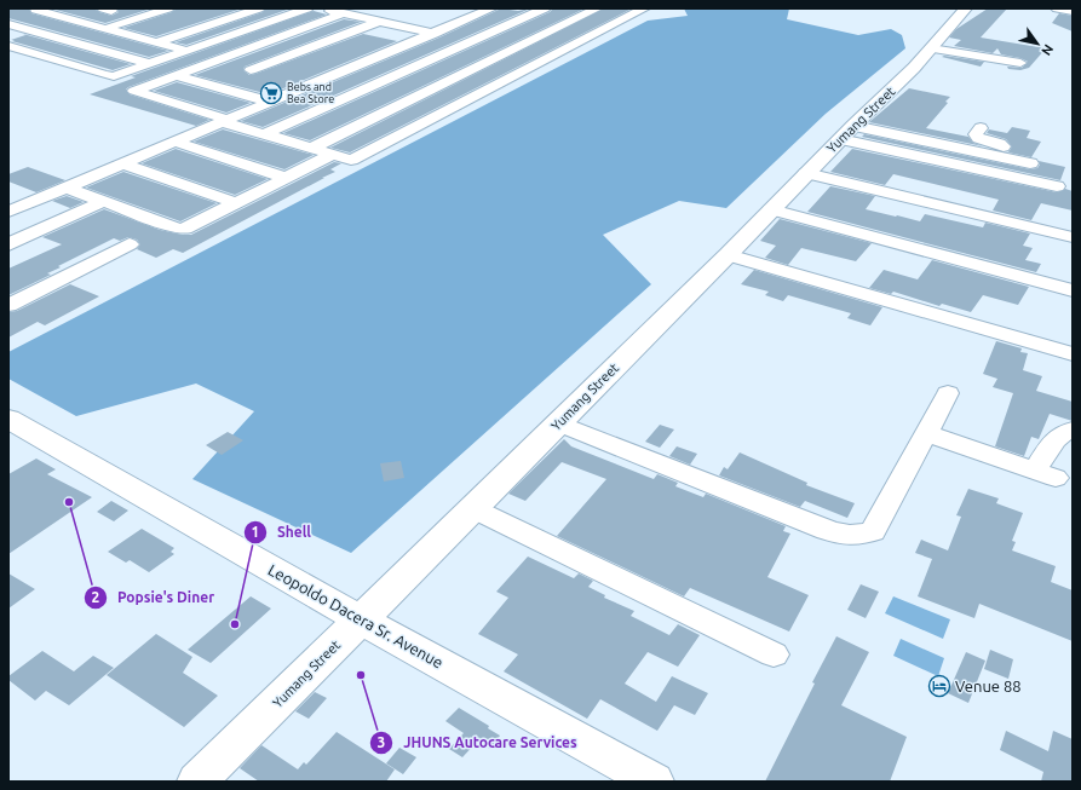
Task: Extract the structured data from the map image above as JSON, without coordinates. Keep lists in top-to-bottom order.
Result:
{
  "streets": {
    "main road": ["Yumang Street", "Leopoldo Dacera Sr. Avenue"]
  },
  "crossings": [
    ["Yumang Street", "Leopoldo Dacera Sr. Avenue"]
  ],
  "places": {
    "supermarket": ["Bebs and Bea Store"],
    "other": ["Popsie's Diner", "Shell", "JHUNS Autocare Services"],
    "hotel": ["Venue 88"]
  },
  "north": "bottom right"
}
